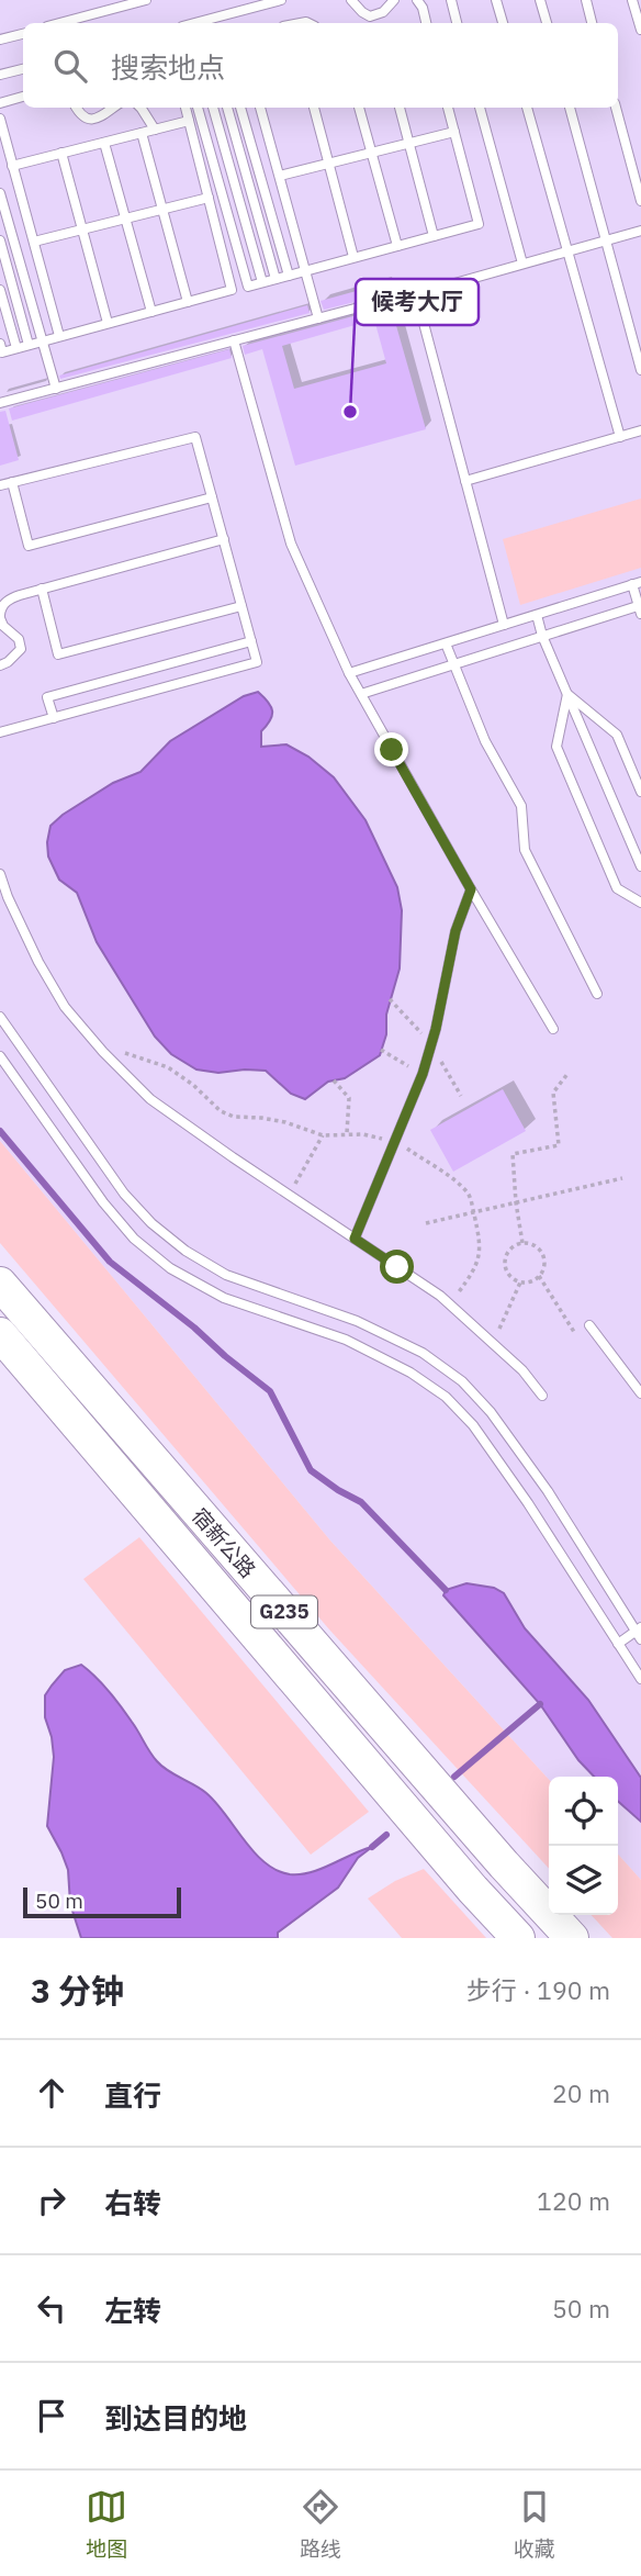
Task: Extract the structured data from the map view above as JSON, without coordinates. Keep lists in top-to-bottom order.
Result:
{
  "streets": {
    "highway": ["宿新公路", "G235"]
  },
  "places": ["候考大厅"],
  "scale_bar": "50 m",
  "page": {
    "search": "搜索地点",
    "scale": "50 m",
    "heading": ["3 分钟", "步行 · 190 m"],
    "list": [
      ["直行", "20 m"],
      ["右转", "120 m"],
      ["左转", "50 m"],
      "到达目的地"
    ],
    "nav": ["地图", "路线", "收藏"]
  }
}
